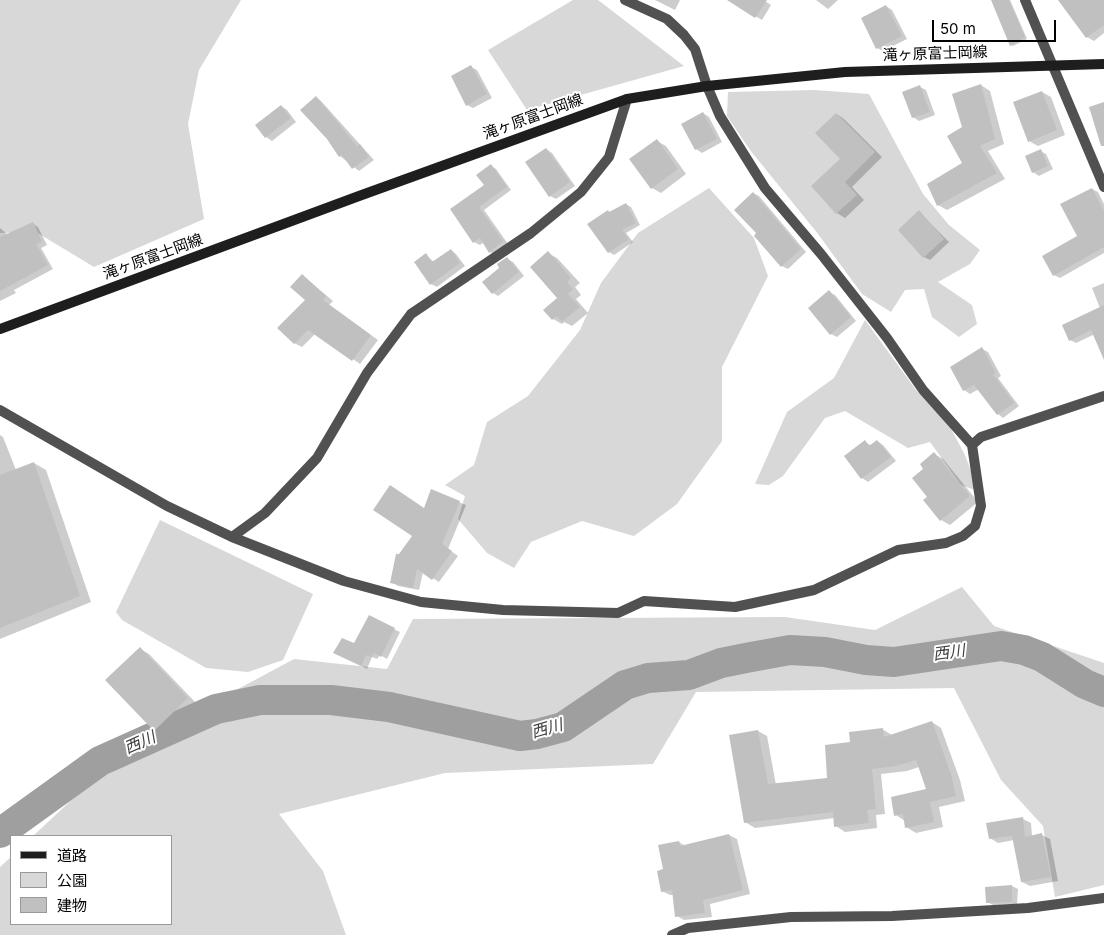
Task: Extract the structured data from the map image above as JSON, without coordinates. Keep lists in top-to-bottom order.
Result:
{
  "streets": {
    "main road": ["滝ヶ原富士岡線"]
  },
  "water": ["西川"],
  "legend": ["道路", "公園", "建物"],
  "scale_bar": "50 m"
}
